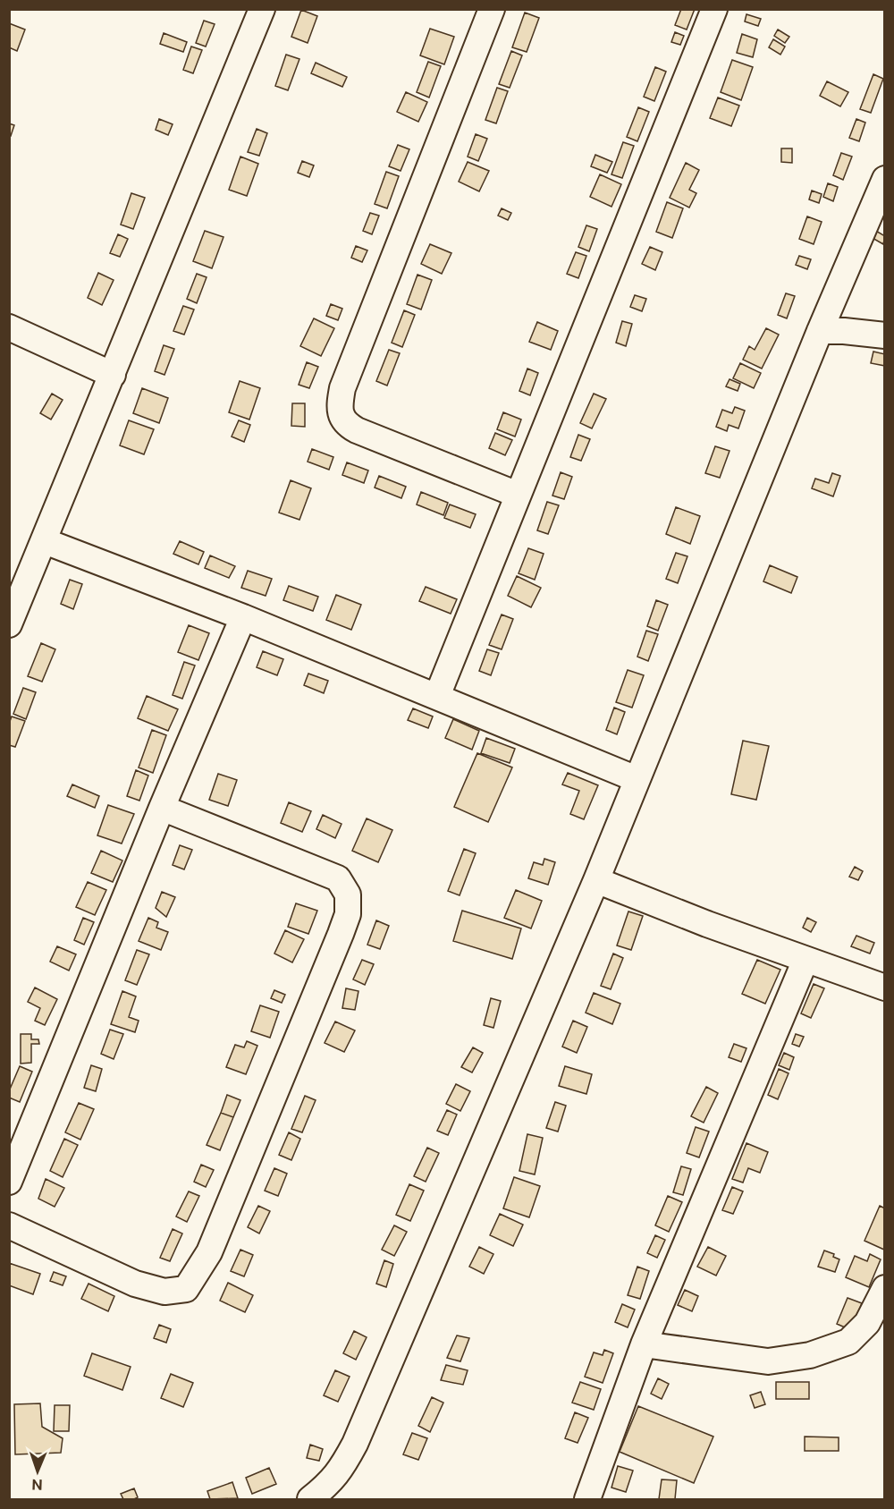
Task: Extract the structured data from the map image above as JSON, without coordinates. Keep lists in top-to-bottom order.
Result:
{
  "north": "bottom"
}
